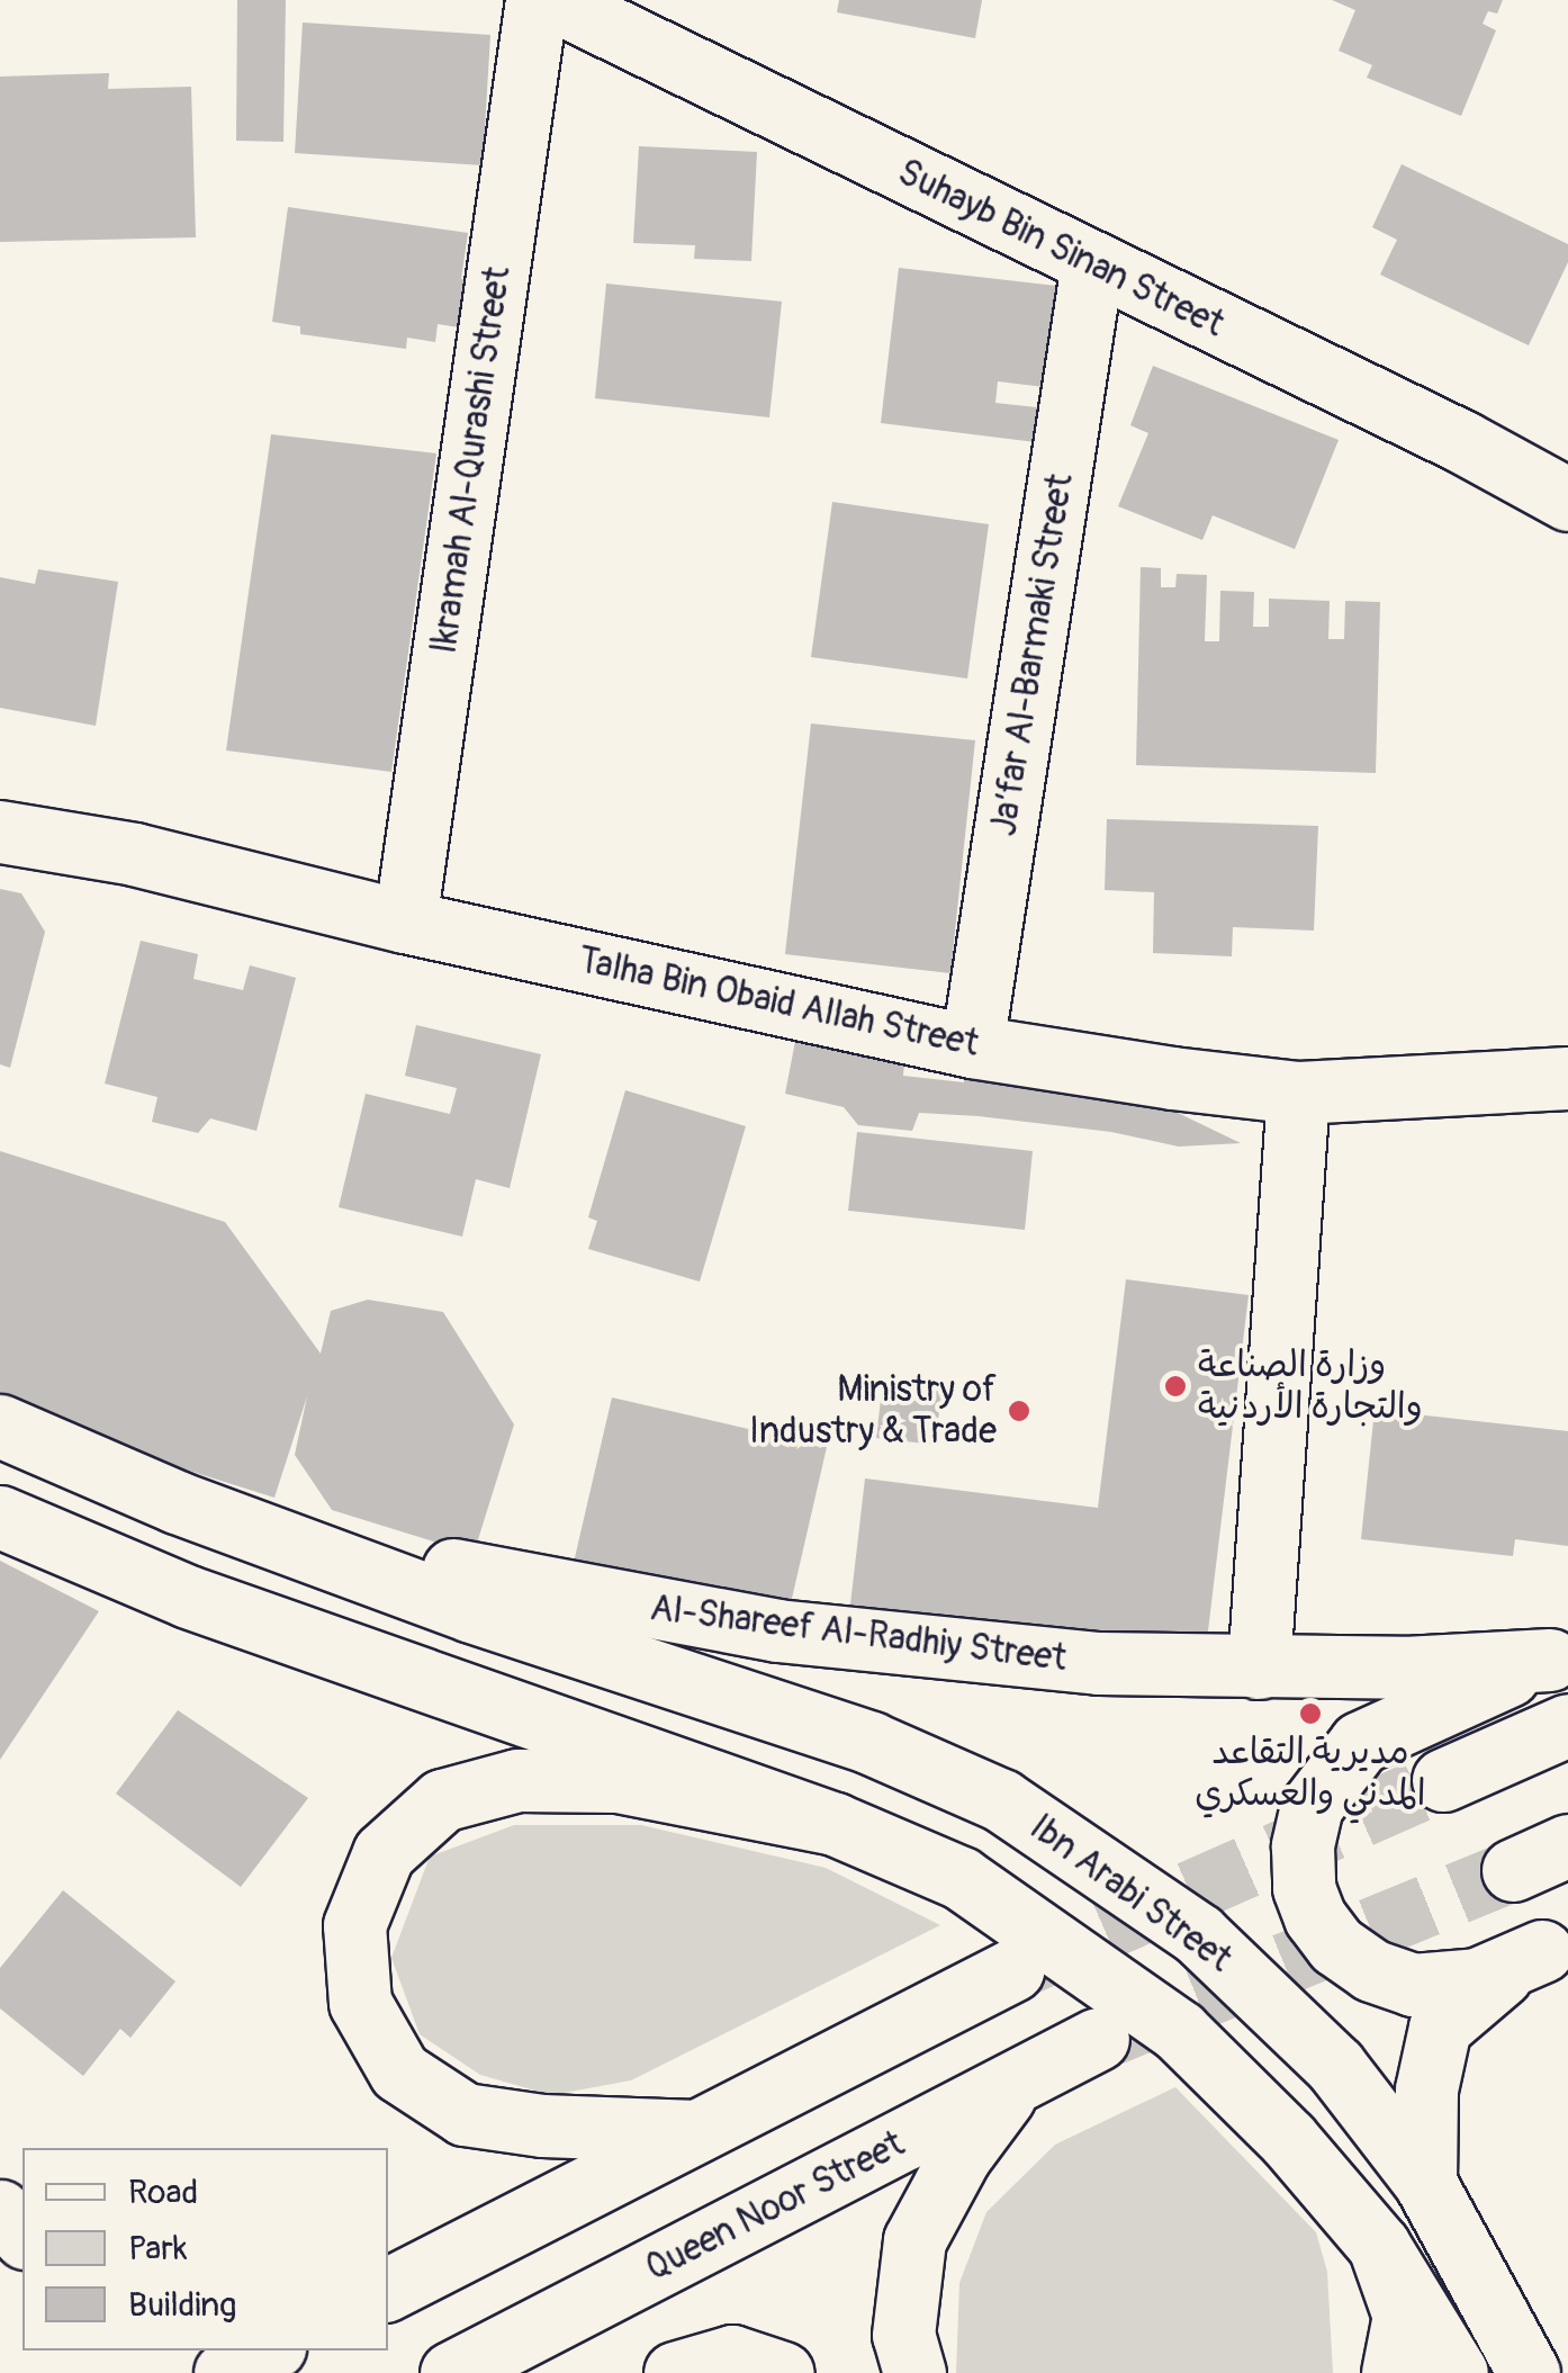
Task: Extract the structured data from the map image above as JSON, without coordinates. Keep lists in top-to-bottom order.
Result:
{
  "streets": {
    "main road": [
      "Suhayb Bin Sinan Street",
      "Ikramah Al-Qurashi Street",
      "Ja’far Al-Barmaki Street",
      "Talha Bin Obaid Allah Street",
      "Al-Shareef Al-Radhiy Street",
      "Ibn Arabi Street",
      "Queen Noor Street"
    ]
  },
  "crossings": [
    ["Suhayb Bin Sinan Street", "Ja’far Al-Barmaki Street"],
    ["Ikramah Al-Qurashi Street", "Talha Bin Obaid Allah Street"],
    ["Ja’far Al-Barmaki Street", "Talha Bin Obaid Allah Street"],
    ["Al-Shareef Al-Radhiy Street", "Ibn Arabi Street"]
  ],
  "places": ["وزارة الصناعة والتجارة الأردنية", "Ministry of Industry & Trade", "مديرية التقاعد المدني والعسكري"],
  "legend": ["Road", "Park", "Building"]
}
